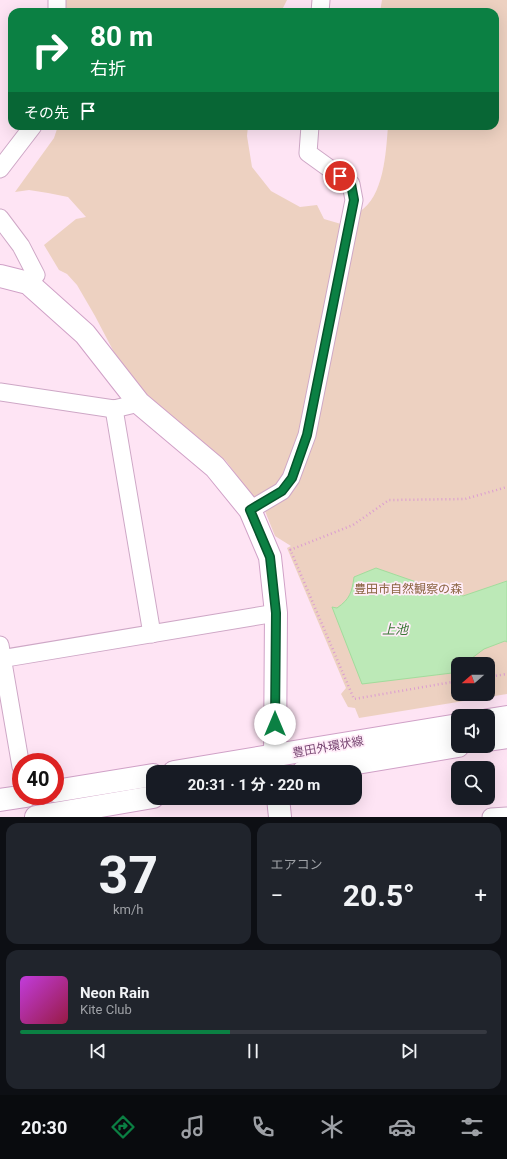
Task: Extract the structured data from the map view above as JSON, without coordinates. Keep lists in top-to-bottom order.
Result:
{
  "streets": {
    "street": ["豊田外環状線"]
  },
  "water": ["上池"],
  "parks": ["豊田市自然観察の森"],
  "north": "left",
  "page": {
    "turn": ["80 m", "右折"],
    "then": "その先",
    "limit": "40",
    "trip": "20:31 · 1 分 · 220 m",
    "tile": [
      ["37", "km/h"],
      "エアコン"
    ],
    "heat": ["−", "20.5°", "+"],
    "song": ["Neon Rain", "Kite Club"],
    "tabs": "20:30"
  }
}
